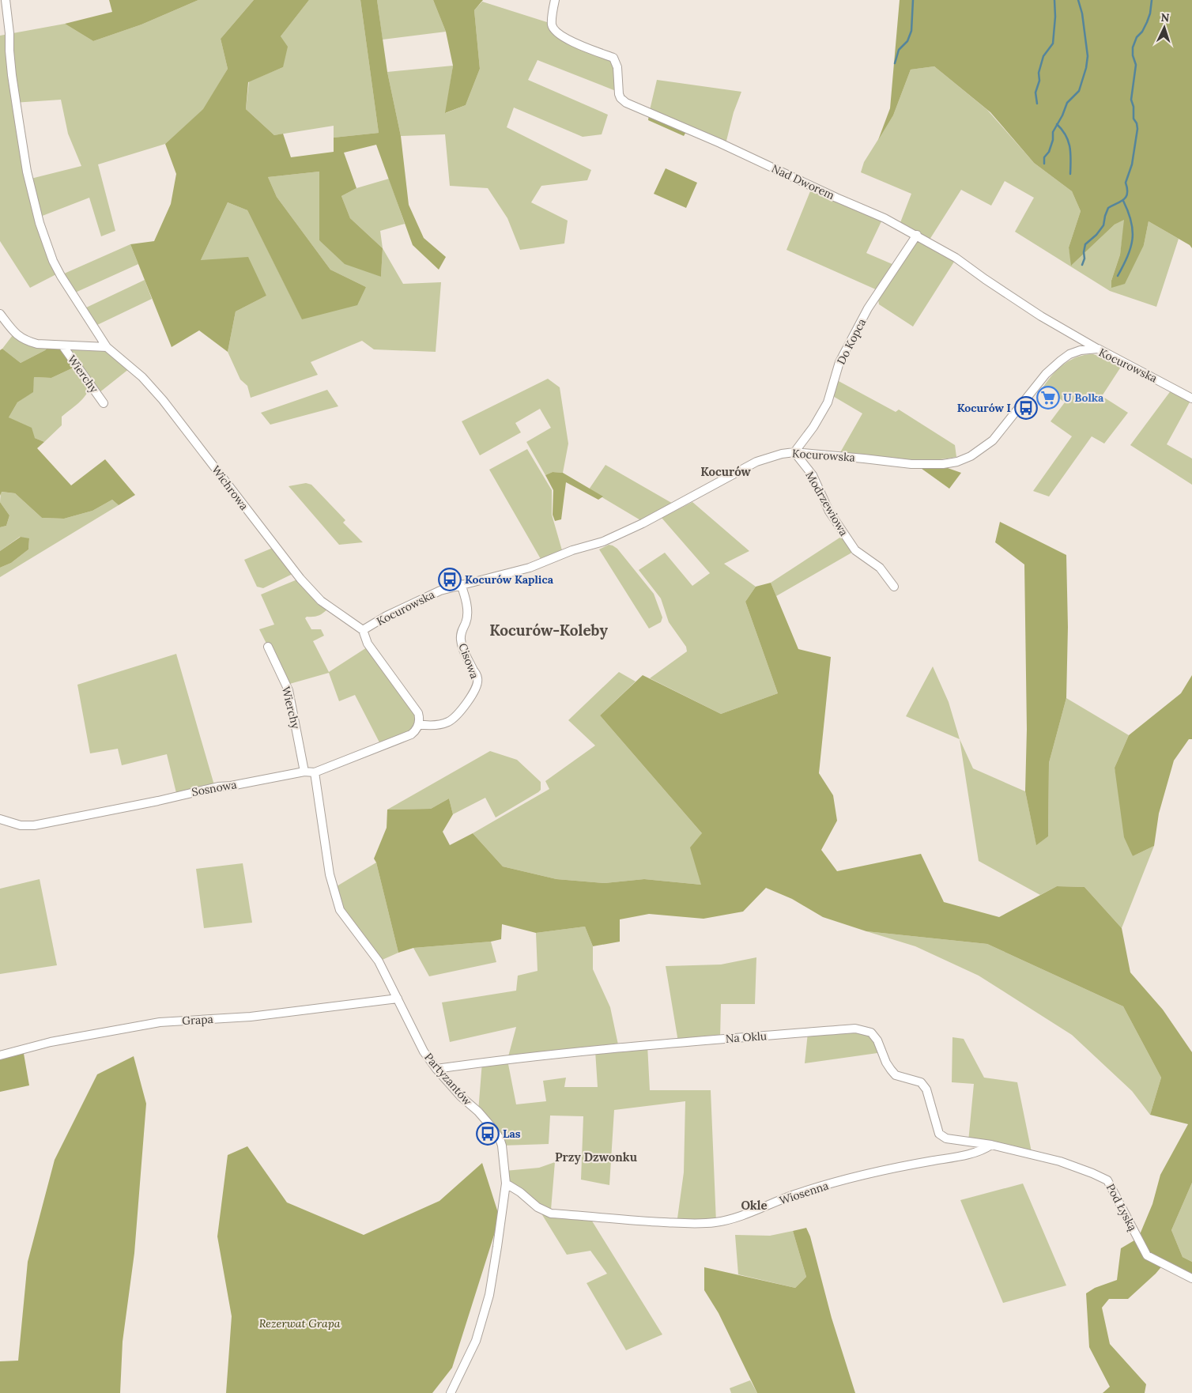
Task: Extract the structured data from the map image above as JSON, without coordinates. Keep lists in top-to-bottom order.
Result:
{
  "streets": {
    "street": [
      "Nad Dworem",
      "Do Kopca",
      "Kocurowska",
      "Wierchy",
      "Wichrowa",
      "Modrzewiowa",
      "Cisowa",
      "Sosnowa",
      "Grapa",
      "Na Oklu",
      "Partyzantów",
      "Wiosenna",
      "Pod Łyską"
    ]
  },
  "crossings": [
    ["Nad Dworem", "Do Kopca"],
    ["Nad Dworem", "Kocurowska"],
    ["Do Kopca", "Kocurowska"],
    ["Do Kopca", "Modrzewiowa"],
    ["Kocurowska", "Wichrowa"],
    ["Kocurowska", "Modrzewiowa"],
    ["Kocurowska", "Cisowa"],
    ["Wierchy", "Sosnowa"],
    ["Cisowa", "Sosnowa"],
    ["Sosnowa", "Partyzantów"],
    ["Grapa", "Partyzantów"],
    ["Na Oklu", "Partyzantów"],
    ["Na Oklu", "Wiosenna"],
    ["Na Oklu", "Pod Łyską"],
    ["Partyzantów", "Wiosenna"],
    ["Wiosenna", "Pod Łyską"]
  ],
  "districts": [
    "Kocurów",
    "Kocurów-Koleby",
    "Przy Dzwonku",
    "Okle"
  ],
  "parks": ["Rezerwat Grapa"],
  "places": {
    "supermarket": ["U Bolka"],
    "bus stop": ["Kocurów I", "Kocurów Kaplica", "Las"]
  },
  "north": "top"
}
